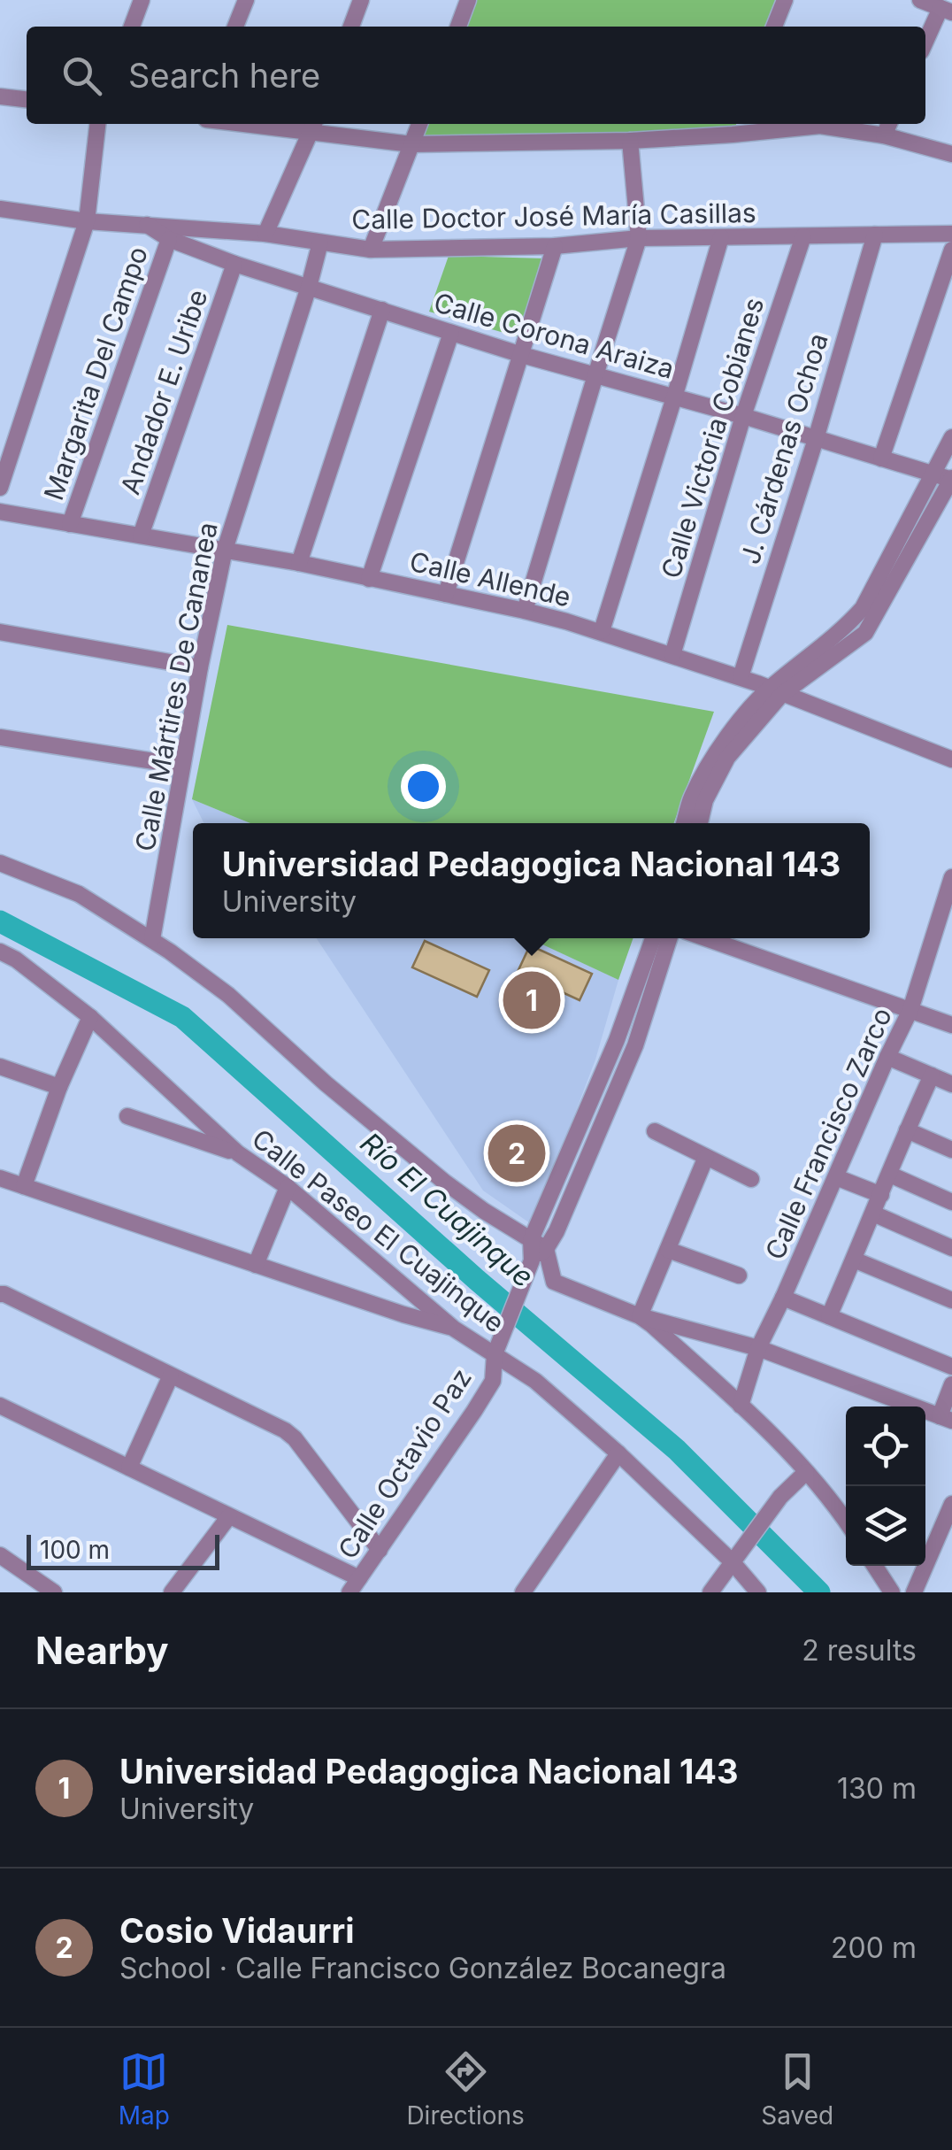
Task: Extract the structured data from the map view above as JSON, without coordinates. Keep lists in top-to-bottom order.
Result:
{
  "streets": {
    "street": [
      "Calle Doctor José María Casillas",
      "Calle Corona Araiza",
      "Margarita Del Campo",
      "Andador E. Uribe",
      "Calle Victoria Cobianes",
      "J. Cárdenas Ochoa",
      "Calle Allende",
      "Calle Mártires De Cananea",
      "Calle Francisco Zarco",
      "Calle Paseo El Cuajinque",
      "Calle Octavio Paz"
    ]
  },
  "crossings": [
    ["Calle Doctor José María Casillas", "Calle Corona Araiza"],
    ["Calle Doctor José María Casillas", "Calle Victoria Cobianes"],
    ["Calle Doctor José María Casillas", "J. Cárdenas Ochoa"],
    ["Calle Doctor José María Casillas", "Calle Mártires De Cananea"],
    ["Calle Corona Araiza", "Margarita Del Campo"],
    ["Calle Corona Araiza", "Andador E. Uribe"],
    ["Calle Corona Araiza", "Calle Victoria Cobianes"],
    ["Calle Corona Araiza", "J. Cárdenas Ochoa"],
    ["Calle Corona Araiza", "Calle Mártires De Cananea"],
    ["Margarita Del Campo", "Calle Allende"],
    ["Andador E. Uribe", "Calle Allende"],
    ["Calle Victoria Cobianes", "Calle Allende"],
    ["J. Cárdenas Ochoa", "Calle Allende"],
    ["Calle Allende", "Calle Mártires De Cananea"],
    ["Calle Paseo El Cuajinque", "Calle Octavio Paz"]
  ],
  "water": ["Río El Cuajinque"],
  "scale_bar": "100 m",
  "page": {
    "search": "Search here",
    "popup": ["Universidad Pedagogica Nacional 143", "University"],
    "pins": ["1", "2"],
    "scale": "100 m",
    "heading": ["Nearby", "2 results"],
    "list": [
      {
        "mark": "1",
        "name": "Universidad Pedagogica Nacional 143",
        "note": "University",
        "value": "130 m"
      },
      {
        "mark": "2",
        "name": "Cosio Vidaurri",
        "note": "School · Calle Francisco González Bocanegra",
        "value": "200 m"
      }
    ],
    "nav": ["Map", "Directions", "Saved"]
  }
}
